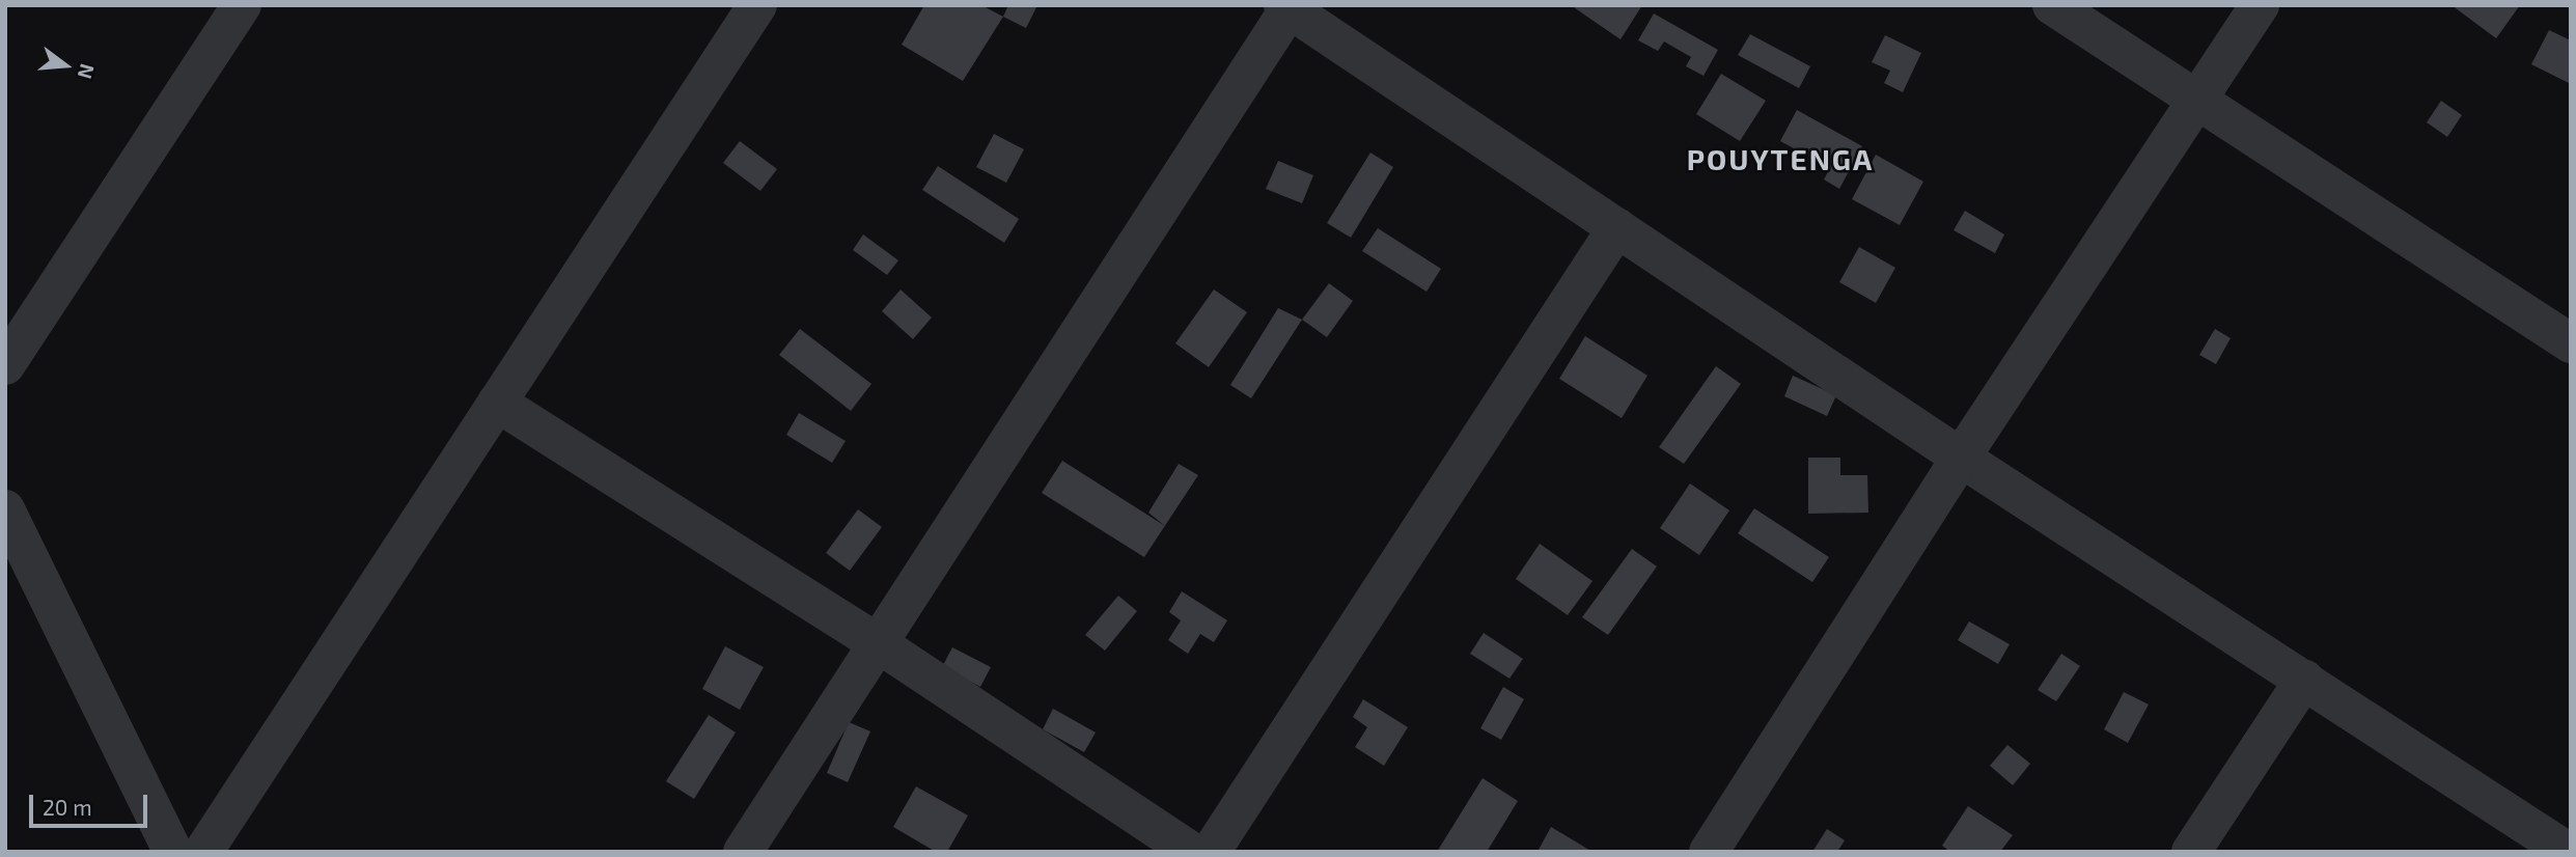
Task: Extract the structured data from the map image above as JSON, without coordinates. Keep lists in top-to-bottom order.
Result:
{
  "districts": ["POUYTENGA"],
  "scale_bar": "20 m",
  "north": "right"
}
